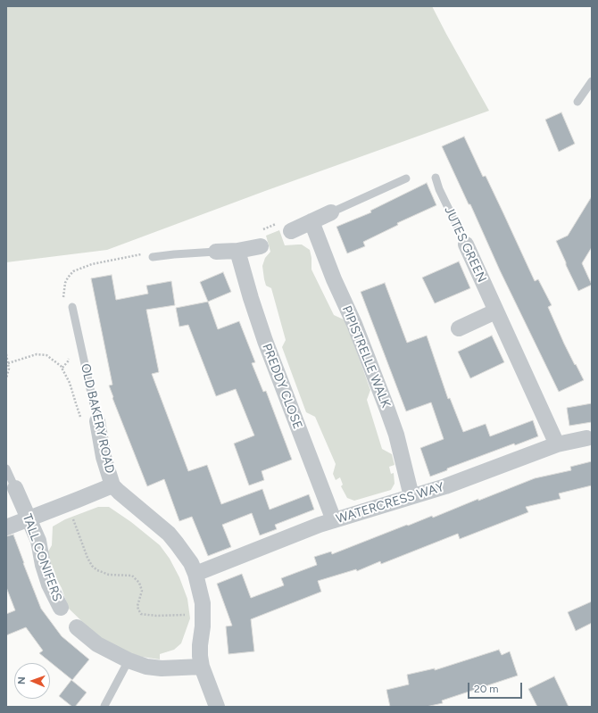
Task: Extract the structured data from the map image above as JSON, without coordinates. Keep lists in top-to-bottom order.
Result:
{
  "streets": {
    "street": [
      "JUTES GREEN",
      "PIPISTRELLE WALK",
      "PREDDY CLOSE",
      "OLD BAKERY ROAD",
      "WATERCRESS WAY",
      "TALL CONIFERS"
    ]
  },
  "crossings": [
    ["JUTES GREEN", "WATERCRESS WAY"],
    ["PIPISTRELLE WALK", "WATERCRESS WAY"],
    ["PREDDY CLOSE", "WATERCRESS WAY"],
    ["OLD BAKERY ROAD", "WATERCRESS WAY"]
  ],
  "scale_bar": "20 m",
  "north": "left"
}
